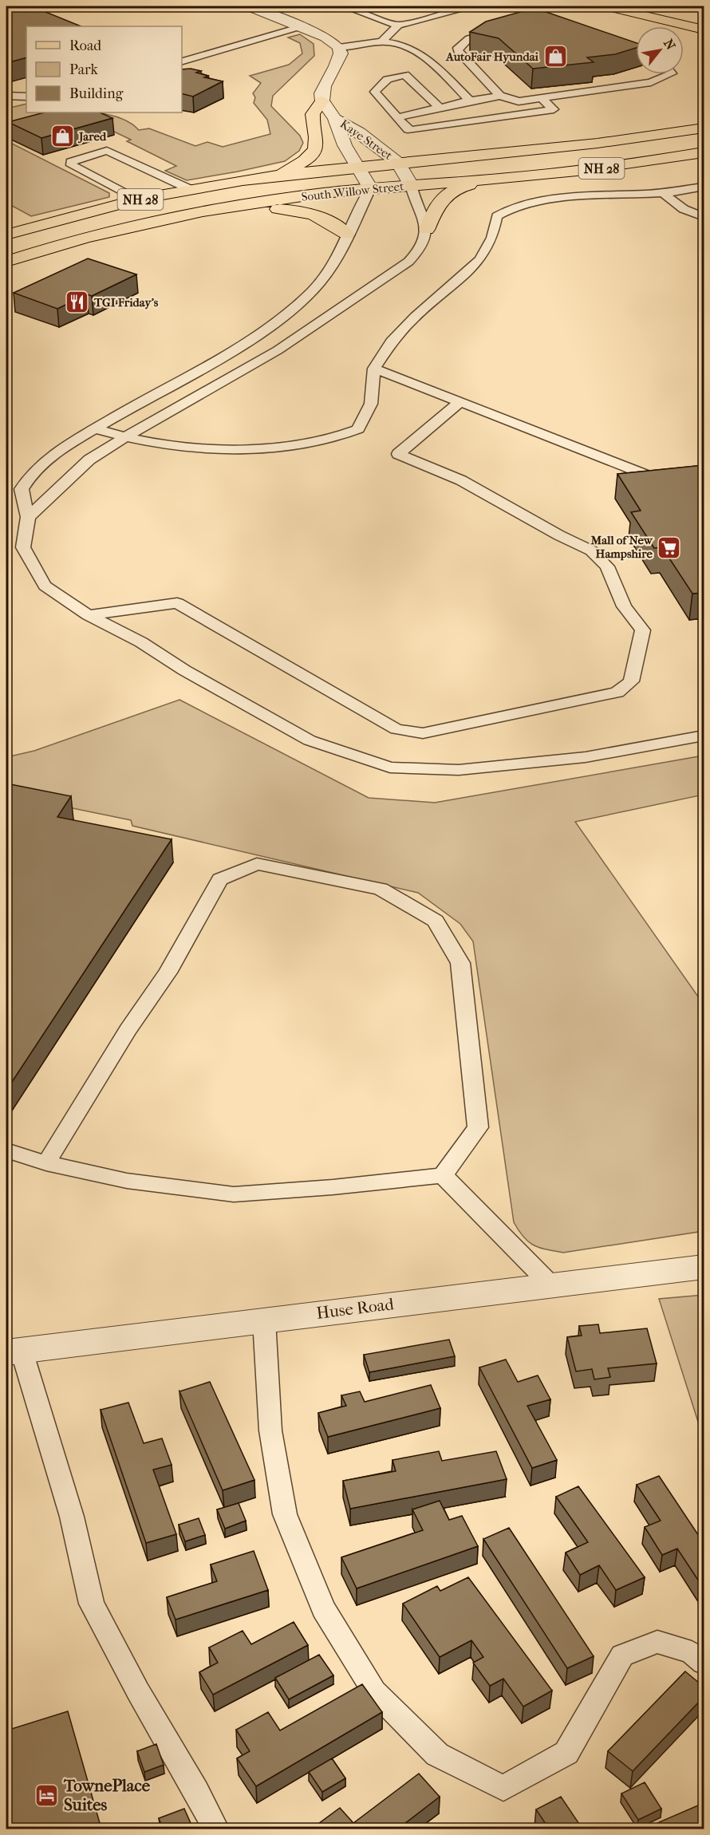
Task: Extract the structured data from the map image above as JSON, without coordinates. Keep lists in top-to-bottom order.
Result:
{
  "streets": {
    "main road": ["NH 28", "South Willow Street"],
    "street": ["Kaye Street", "Huse Road"]
  },
  "crossings": [
    ["Kaye Street", "South Willow Street"]
  ],
  "places": {
    "shop": ["AutoFair Hyundai", "Jared"],
    "restaurant": ["TGI Friday's"],
    "supermarket": ["Mall of New Hampshire"],
    "hotel": ["TownePlace Suites"]
  },
  "legend": ["Road", "Park", "Building"],
  "north": "top right"
}
